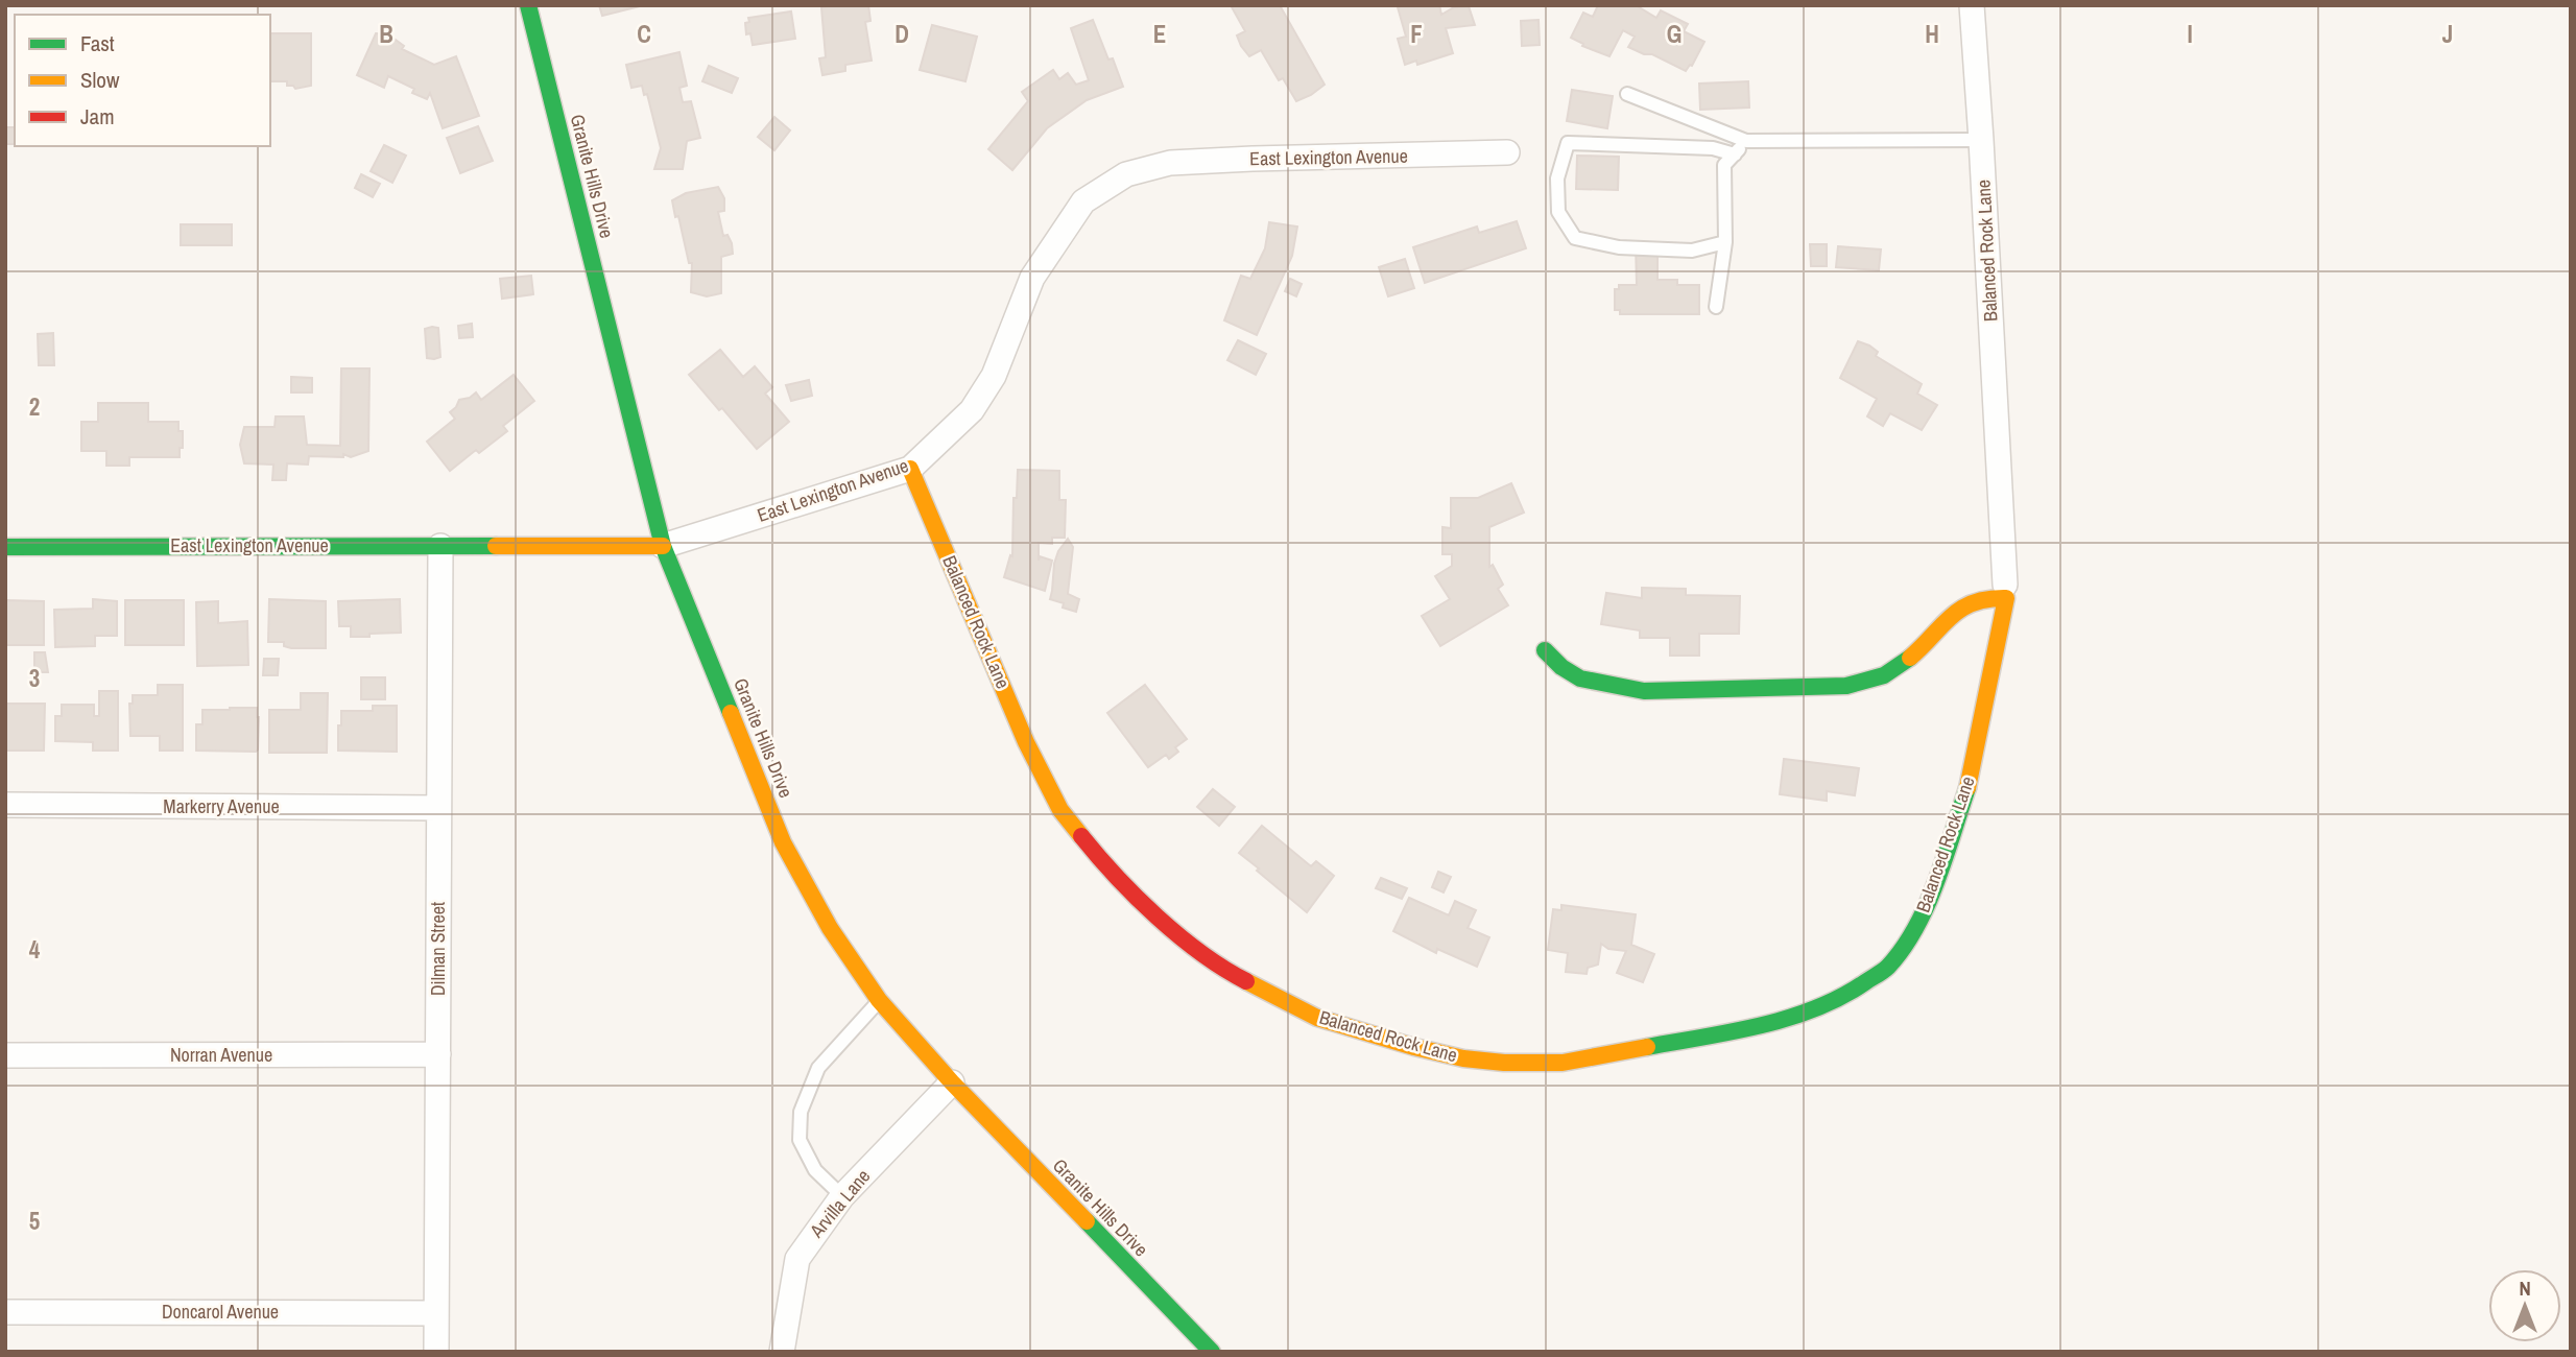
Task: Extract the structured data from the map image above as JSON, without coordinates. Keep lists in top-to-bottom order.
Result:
{
  "streets": {
    "street": [
      "East Lexington Avenue",
      "Granite Hills Drive",
      "Balanced Rock Lane",
      "Markerry Avenue",
      "Dilman Street",
      "Norran Avenue",
      "Arvilla Lane",
      "Doncarol Avenue"
    ]
  },
  "crossings": [
    ["East Lexington Avenue", "Granite Hills Drive"],
    ["East Lexington Avenue", "Balanced Rock Lane"],
    ["East Lexington Avenue", "Dilman Street"],
    ["Granite Hills Drive", "Arvilla Lane"],
    ["Markerry Avenue", "Dilman Street"],
    ["Dilman Street", "Norran Avenue"],
    ["Dilman Street", "Doncarol Avenue"]
  ],
  "legend": ["Fast", "Slow", "Jam"],
  "north": "top",
  "grid": {
    "columns": [
      "B",
      "C",
      "D",
      "E",
      "F",
      "G",
      "H",
      "I",
      "J"
    ],
    "rows": [
      "2",
      "3",
      "4",
      "5"
    ]
  }
}
